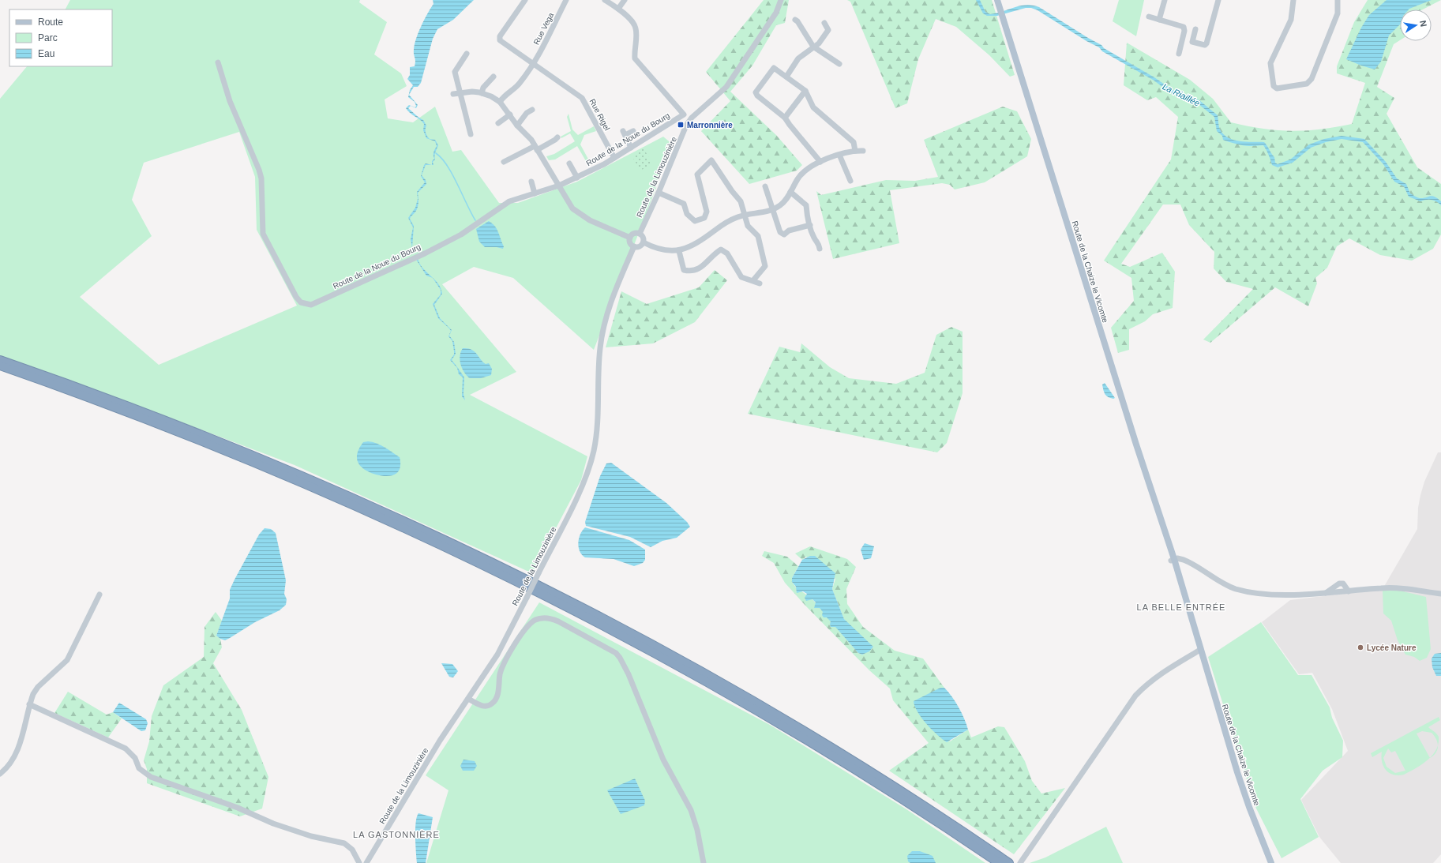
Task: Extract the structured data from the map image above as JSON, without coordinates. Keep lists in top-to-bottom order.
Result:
{
  "streets": {
    "main road": ["Route de la Chaize le Vicomte"],
    "street": [
      "Rue Vega",
      "Rue Rigel",
      "Route de la Noue du Bourg",
      "Route de la Limouzinière"
    ]
  },
  "crossings": [
    ["Rue Vega", "Rue Rigel"],
    ["Rue Rigel", "Route de la Noue du Bourg"]
  ],
  "districts": ["LA BELLE ENTRÉE", "LA GASTONNIÈRE"],
  "water": ["La Riaillée"],
  "places": {
    "transit": ["Marronnière"],
    "other": ["Lycée Nature"]
  },
  "legend": ["Route", "Parc", "Eau"],
  "north": "right"
}
